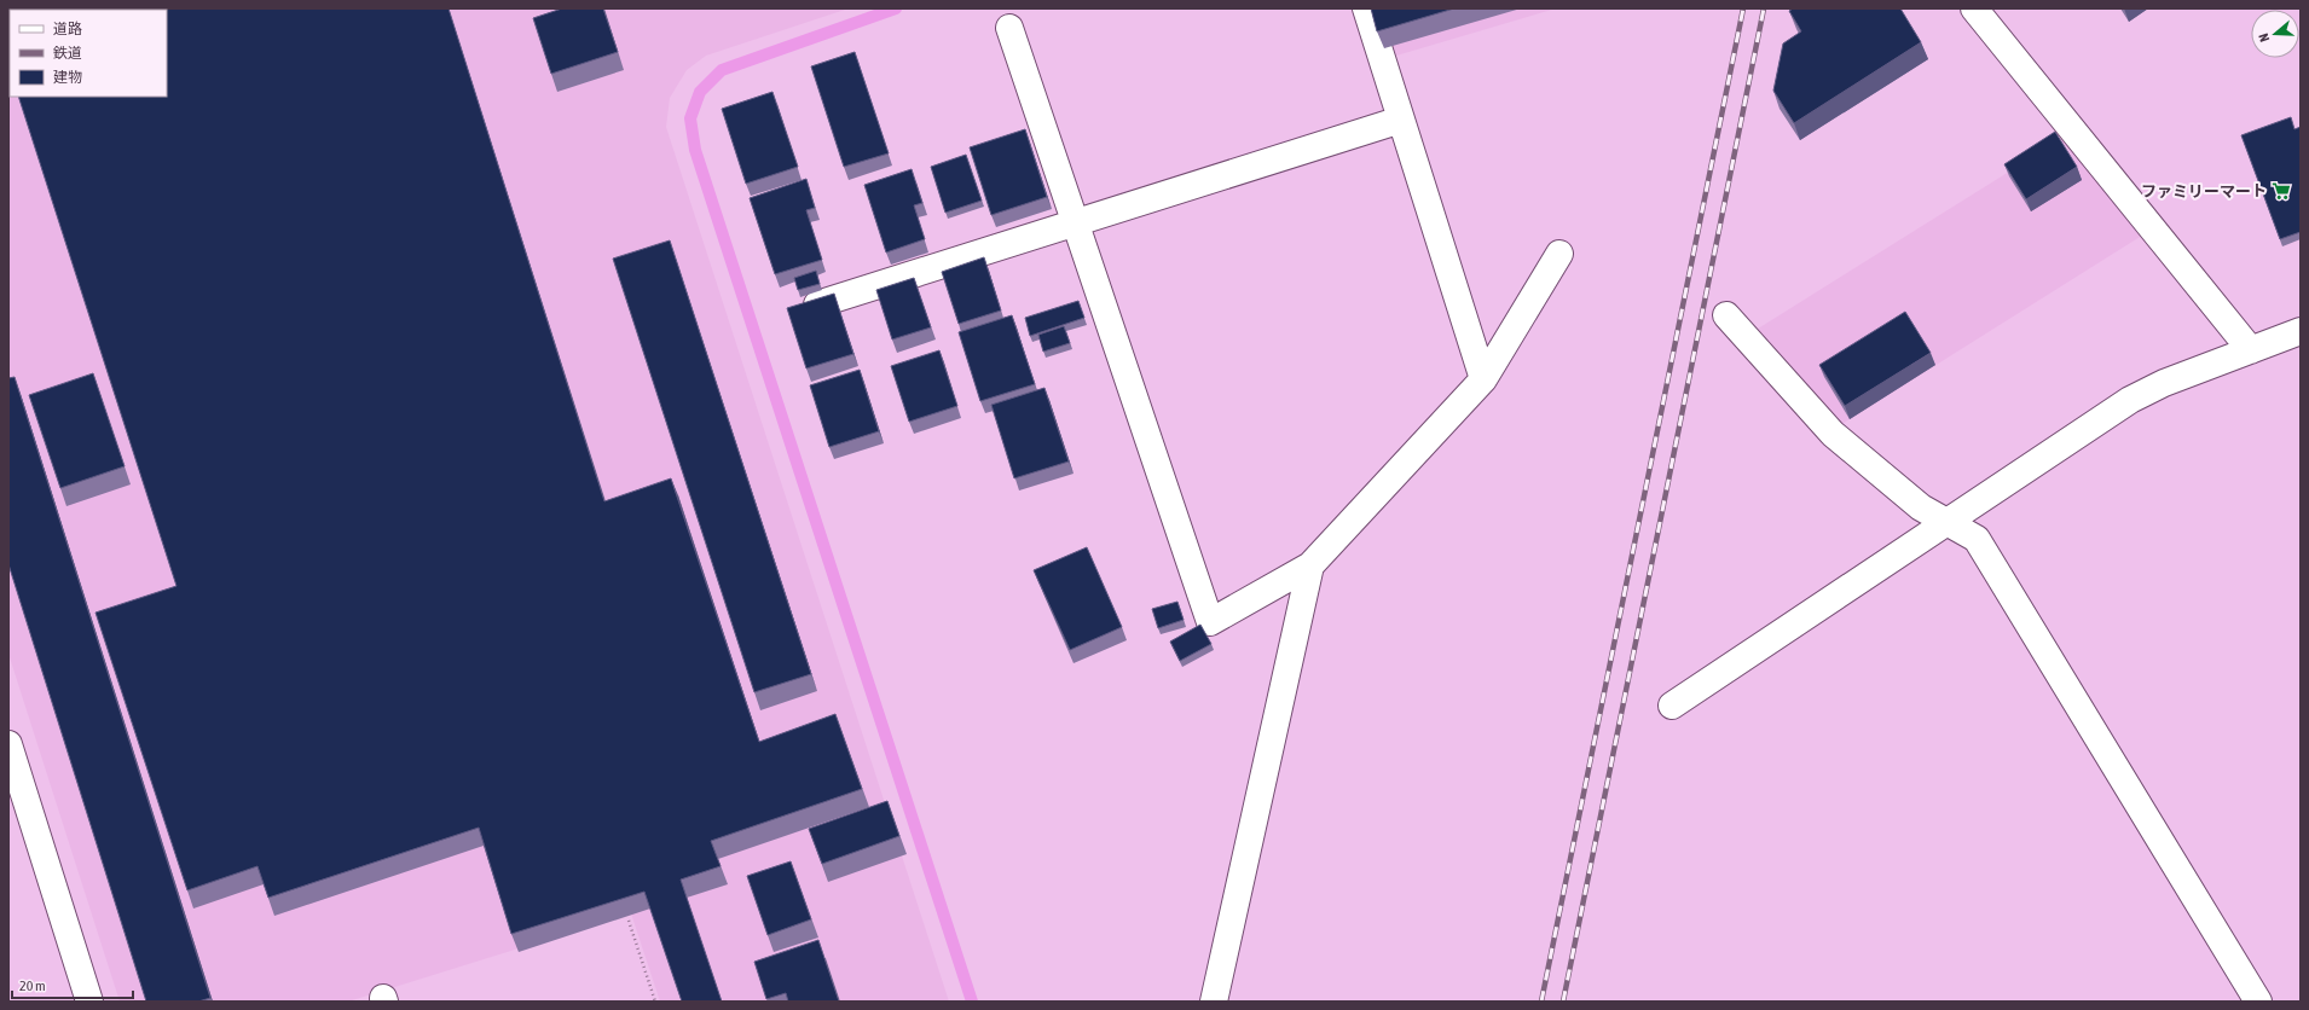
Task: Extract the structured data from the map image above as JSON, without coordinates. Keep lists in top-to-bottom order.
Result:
{
  "places": {
    "supermarket": ["ファミリーマート"]
  },
  "legend": ["道路", "鉄道", "建物"],
  "scale_bar": "20 m",
  "north": "left"
}
